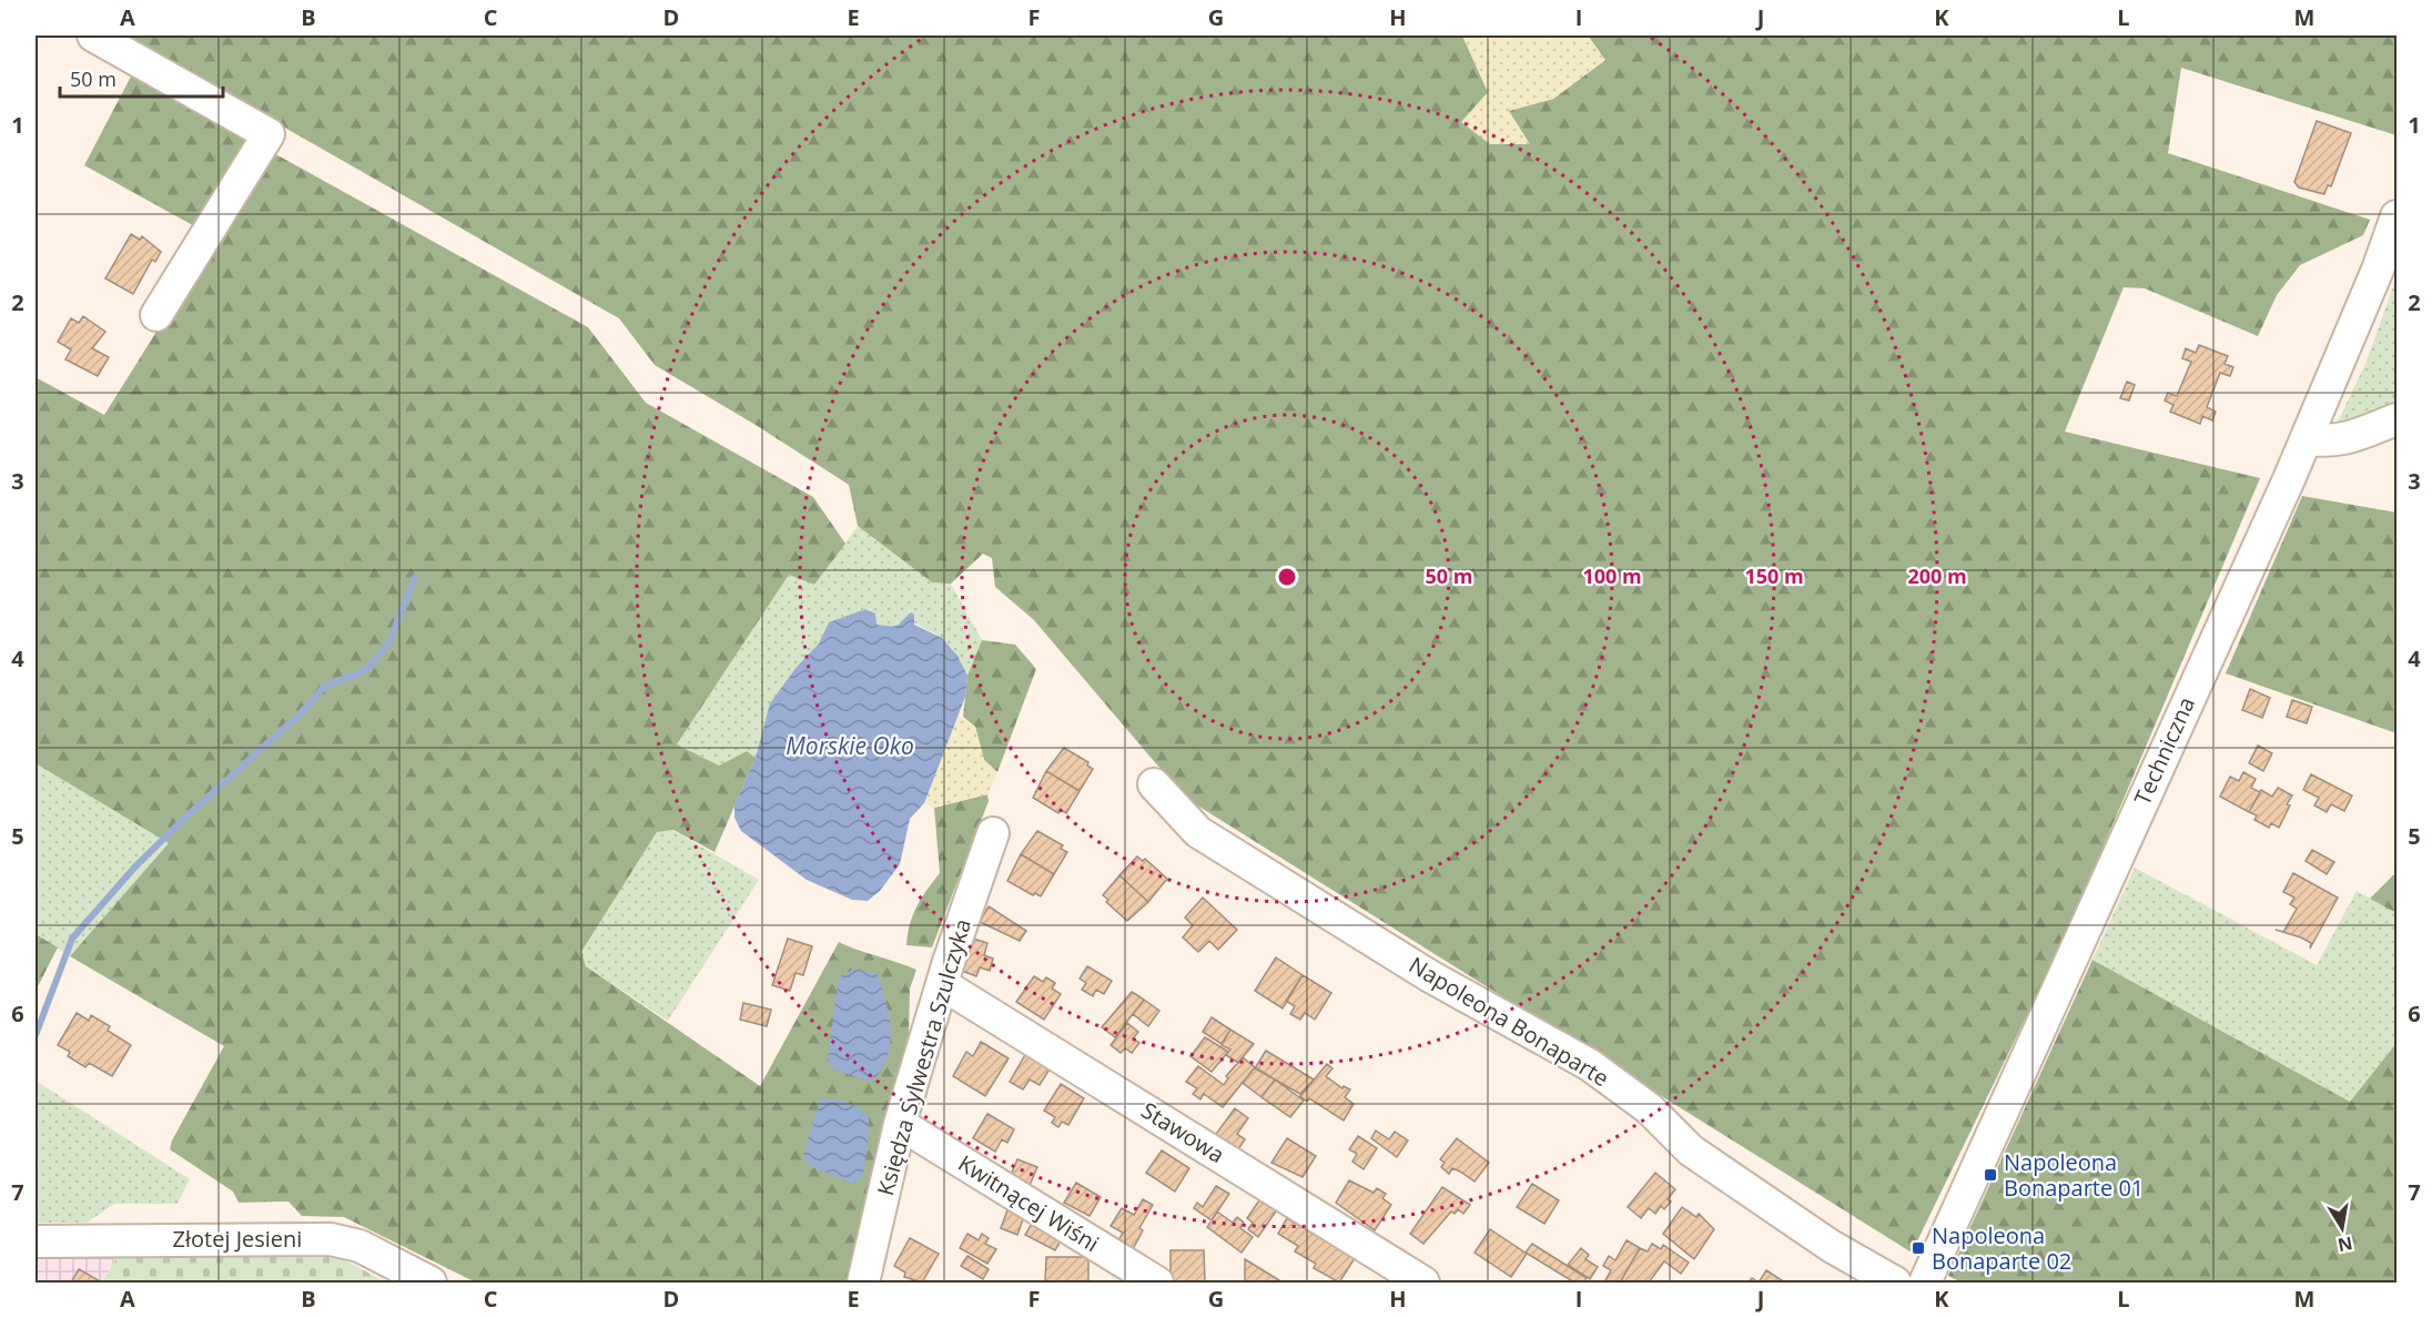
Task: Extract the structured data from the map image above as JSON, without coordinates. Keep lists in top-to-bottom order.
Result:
{
  "streets": {
    "street": [
      "Techniczna",
      "Napoleona Bonaparte",
      "Księdza Sylwestra Szulczyka",
      "Stawowa",
      "Kwitnącej Wiśni",
      "Złotej Jesieni"
    ]
  },
  "crossings": [
    ["Księdza Sylwestra Szulczyka", "Stawowa"],
    ["Księdza Sylwestra Szulczyka", "Kwitnącej Wiśni"]
  ],
  "water": ["Morskie Oko"],
  "places": {
    "transit": ["Napoleona Bonaparte 01", "Napoleona Bonaparte 02"]
  },
  "scale_bar": "50 m",
  "north": "bottom",
  "grid": {
    "columns": [
      "A",
      "B",
      "C",
      "D",
      "E",
      "F",
      "G",
      "H",
      "I",
      "J",
      "K",
      "L",
      "M"
    ],
    "rows": [
      "1",
      "2",
      "3",
      "4",
      "5",
      "6",
      "7"
    ]
  },
  "rings": [
    "50 m",
    "100 m",
    "150 m",
    "200 m"
  ]
}
